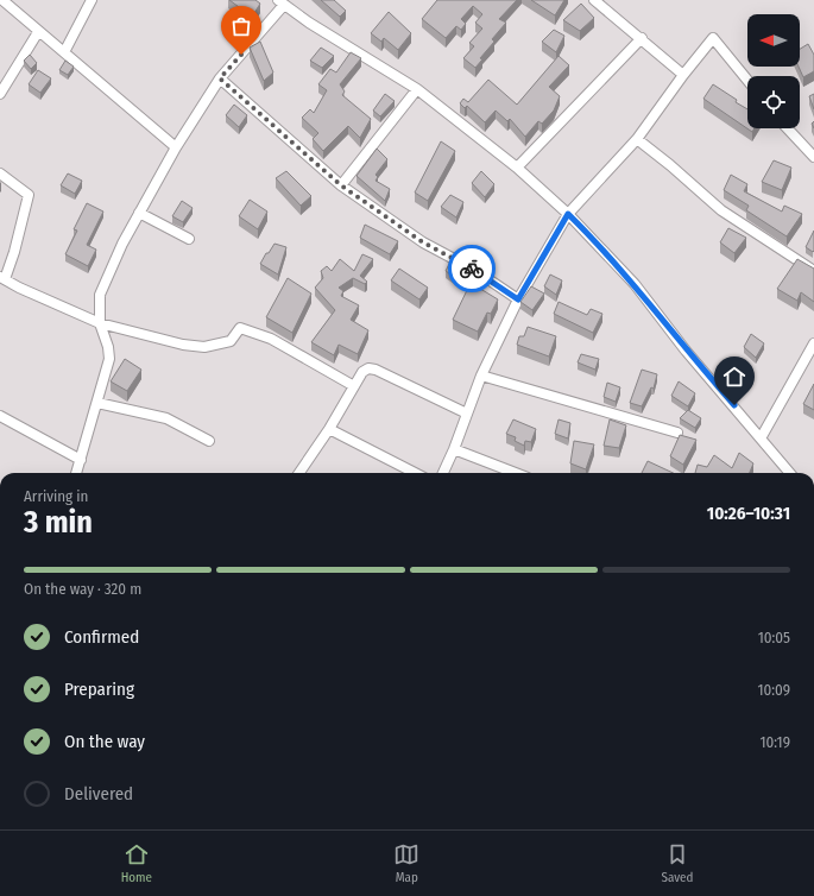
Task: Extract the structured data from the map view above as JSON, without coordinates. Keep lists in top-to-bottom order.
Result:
{
  "north": "left",
  "page": {
    "heading": ["3 min", "Arriving in", "10:26–10:31"],
    "bar": "On the way · 320 m",
    "list": [
      ["Confirmed", "10:05"],
      ["Preparing", "10:09"],
      ["On the way", "10:19"],
      "Delivered"
    ],
    "tabs": ["Home", "Map", "Saved"]
  }
}
